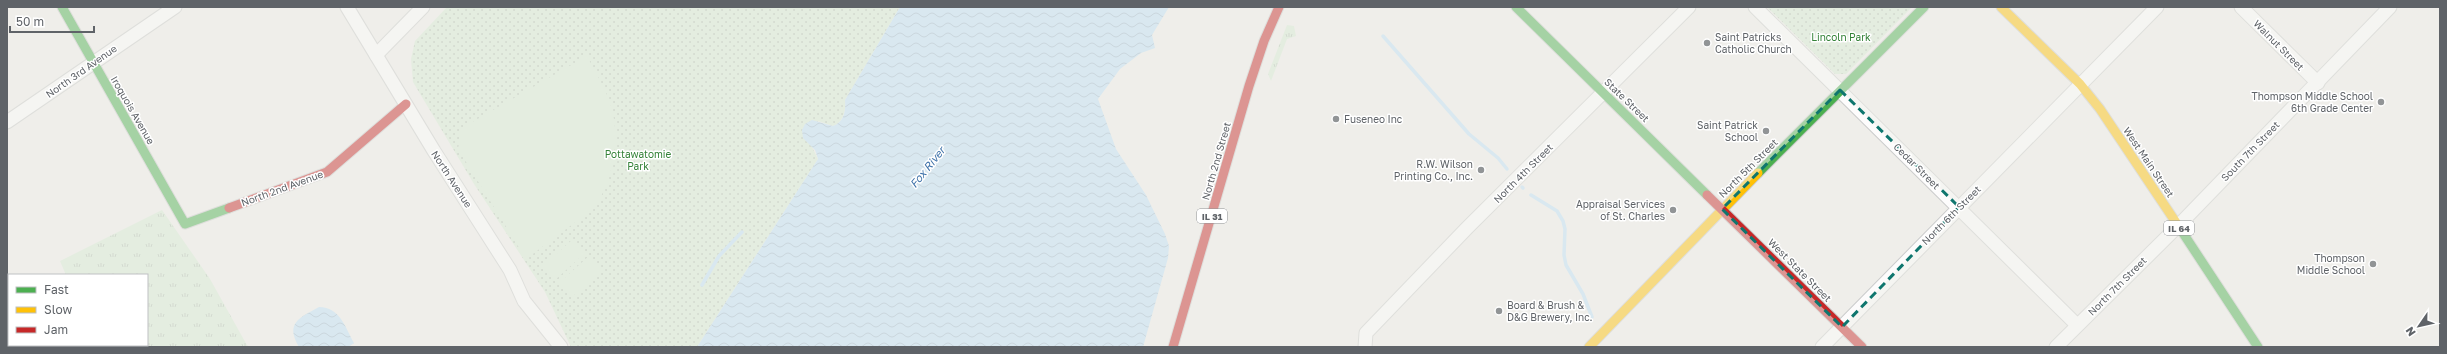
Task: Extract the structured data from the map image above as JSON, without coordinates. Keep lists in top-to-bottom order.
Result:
{
  "streets": {
    "street": [
      "Walnut Street",
      "North 3rd Avenue",
      "State Street",
      "Iroquois Avenue",
      "South 7th Street",
      "North 2nd Street",
      "West Main Street",
      "Cedar Street",
      "North 5th Street",
      "North 4th Street",
      "North Avenue",
      "North 2nd Avenue",
      "North 6th Street",
      "IL 31",
      "IL 64",
      "West State Street",
      "North 7th Street"
    ]
  },
  "crossings": [
    ["Walnut Street", "South 7th Street"],
    ["North 3rd Avenue", "Iroquois Avenue"],
    ["State Street", "North 5th Street"],
    ["State Street", "North 4th Street"],
    ["State Street", "West State Street"],
    ["Iroquois Avenue", "North 2nd Avenue"],
    ["South 7th Street", "West Main Street"],
    ["South 7th Street", "North 7th Street"],
    ["West Main Street", "North 6th Street"],
    ["West Main Street", "North 7th Street"],
    ["Cedar Street", "North 5th Street"],
    ["Cedar Street", "North 6th Street"],
    ["Cedar Street", "North 7th Street"],
    ["North 5th Street", "West State Street"],
    ["North Avenue", "North 2nd Avenue"],
    ["North 6th Street", "West State Street"]
  ],
  "water": ["Fox River"],
  "parks": ["Lincoln Park", "Pottawatomie Park"],
  "places": [
    "Saint Patricks Catholic Church",
    "Thompson Middle School 6th Grade Center",
    "Fuseneo Inc",
    "Saint Patrick School",
    "R.W. Wilson Printing Co., Inc.",
    "Appraisal Services of St. Charles",
    "Thompson Middle School",
    "Board & Brush & D&G Brewery, Inc."
  ],
  "legend": ["Fast", "Slow", "Jam"],
  "scale_bar": "50 m",
  "north": "bottom left"
}
